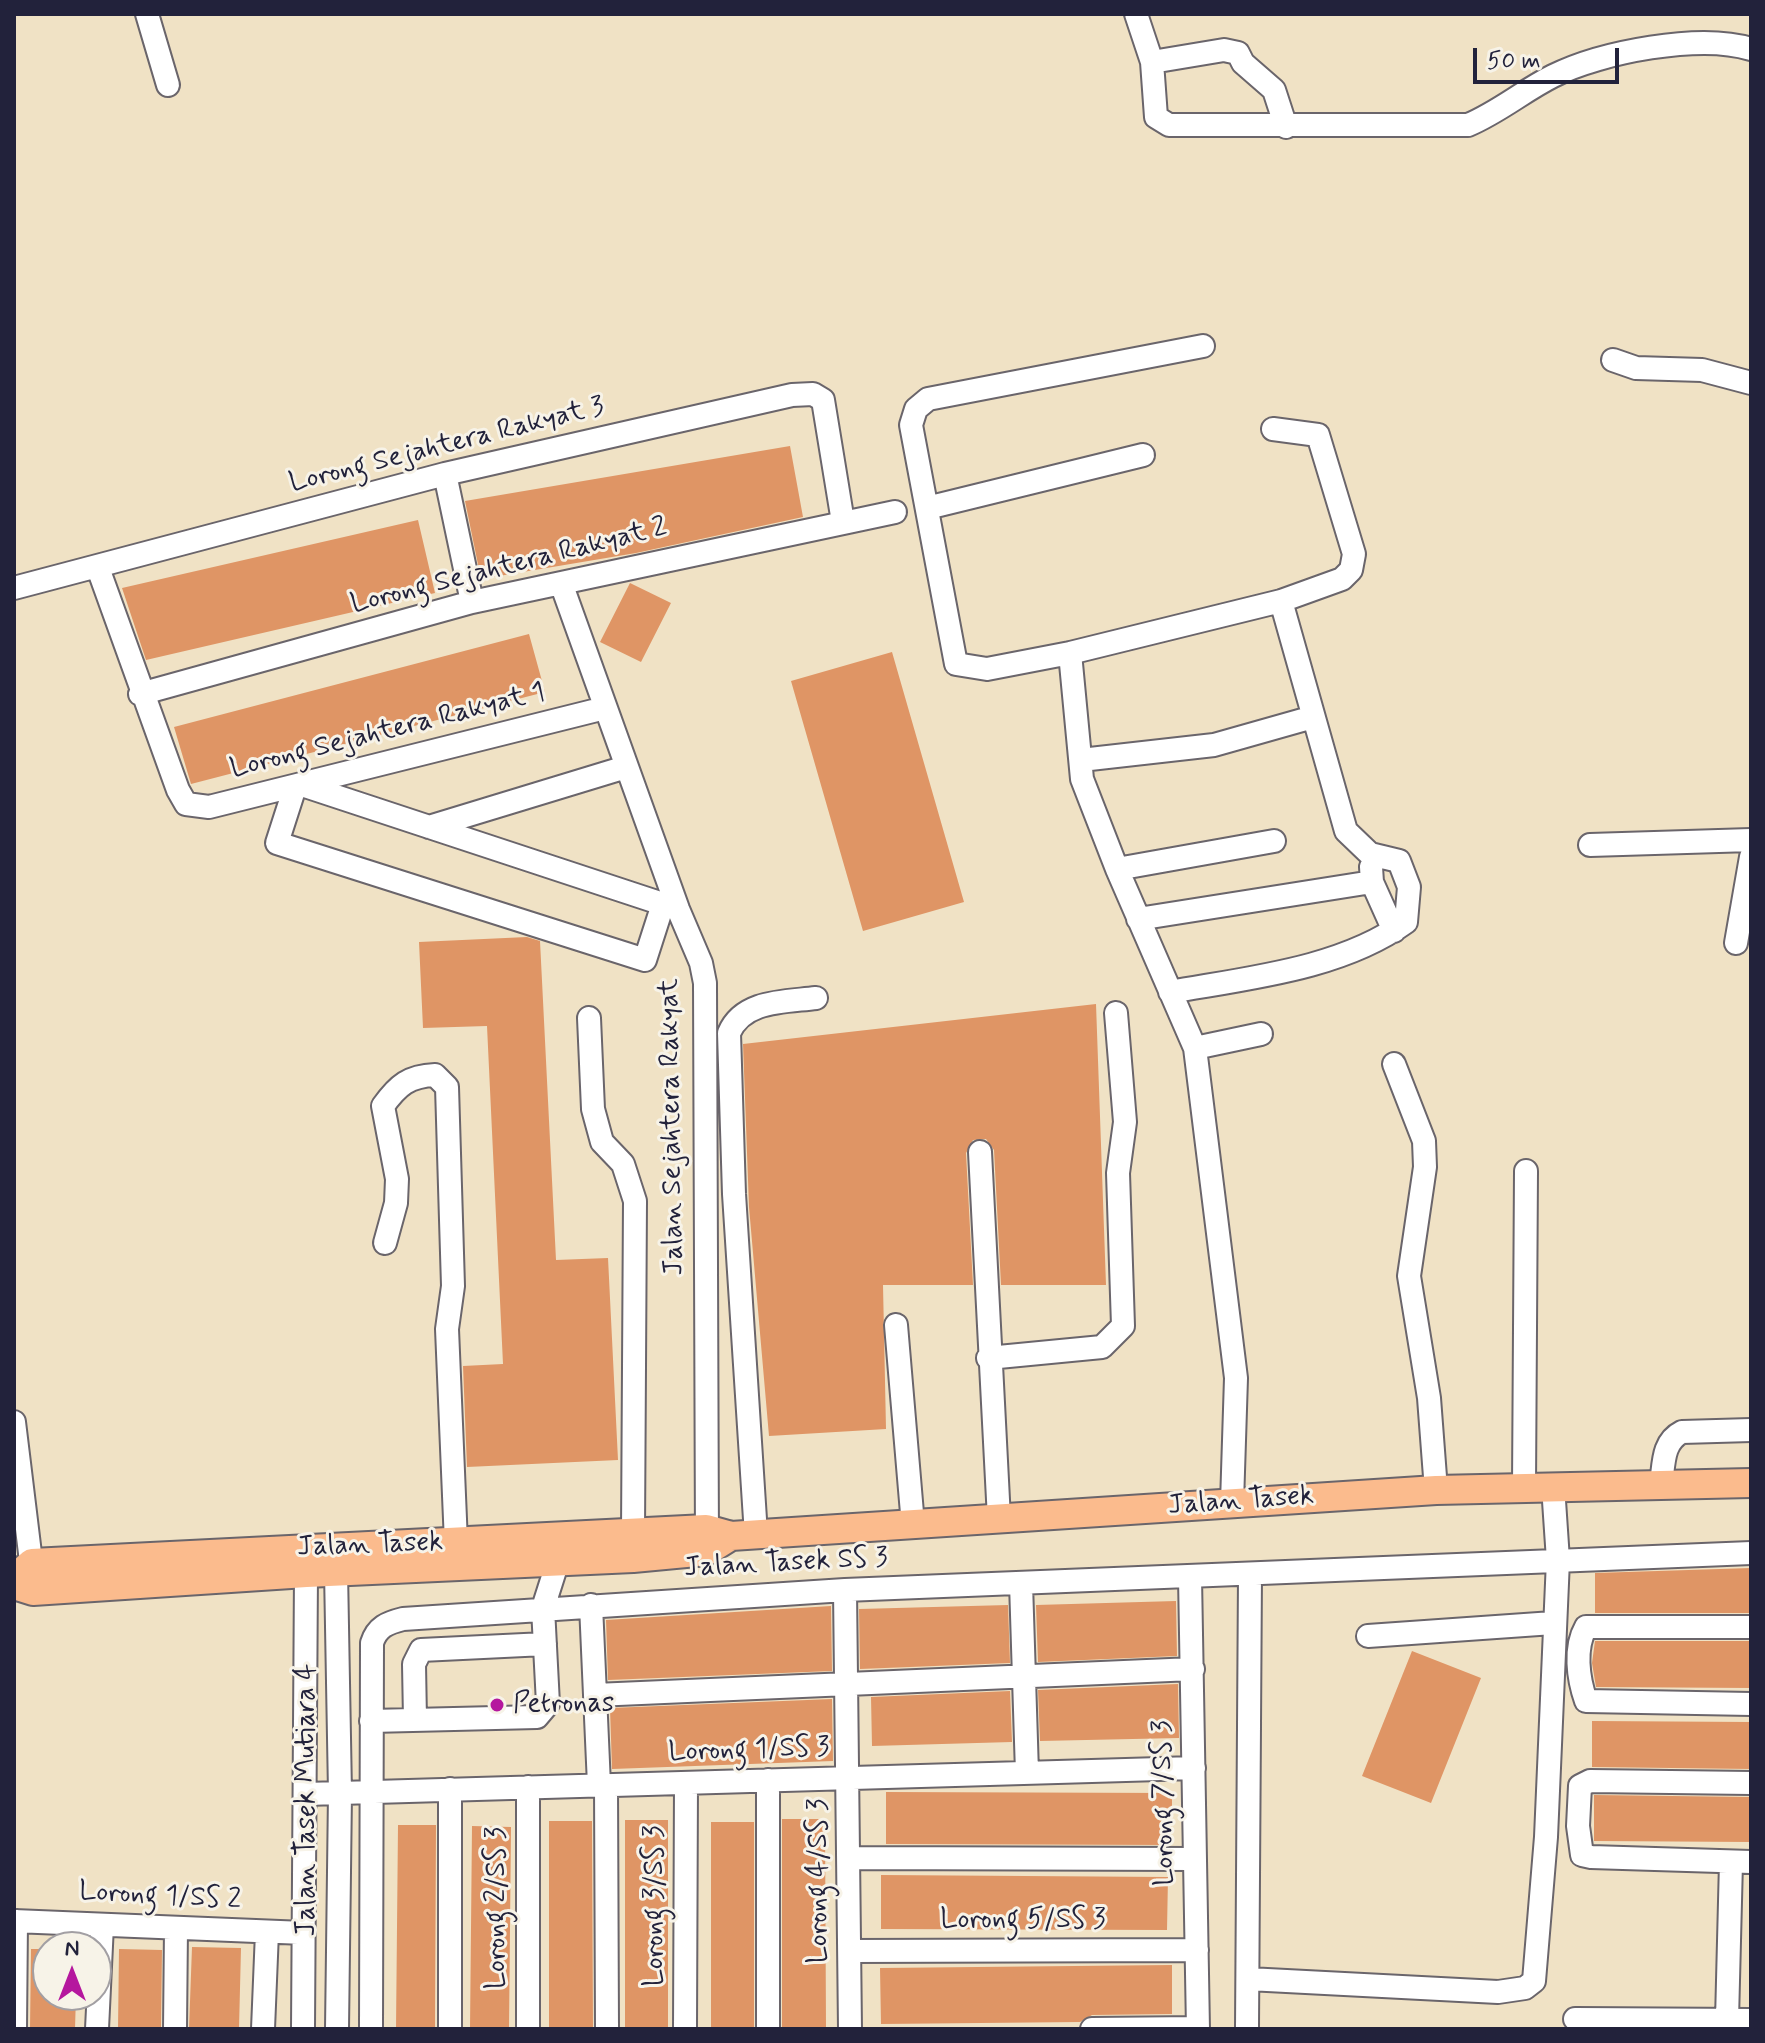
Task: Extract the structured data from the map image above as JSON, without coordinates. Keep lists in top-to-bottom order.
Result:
{
  "streets": {
    "main road": ["Jalan Tasek"],
    "street": [
      "Lorong Sejahtera Rakyat 3",
      "Lorong Sejahtera Rakyat 2",
      "Lorong Sejahtera Rakyat 1",
      "Jalan Sejahtera Rakyat",
      "Jalan Tasek SS 3",
      "Lorong 1/SS 3",
      "Jalan Tasek Mutiara 4",
      "Lorong 7/SS 3",
      "Lorong 4/SS 3",
      "Lorong 1/SS 2",
      "Lorong 3/SS 3",
      "Lorong 2/SS 3",
      "Lorong 5/SS 3"
    ]
  },
  "crossings": [
    ["Lorong Sejahtera Rakyat 3", "Lorong Sejahtera Rakyat 2"],
    ["Lorong Sejahtera Rakyat 2", "Lorong Sejahtera Rakyat 1"],
    ["Lorong Sejahtera Rakyat 2", "Jalan Sejahtera Rakyat"],
    ["Lorong Sejahtera Rakyat 1", "Jalan Sejahtera Rakyat"],
    ["Jalan Sejahtera Rakyat", "Jalan Tasek"],
    ["Jalan Tasek", "Jalan Tasek Mutiara 4"],
    ["Jalan Tasek SS 3", "Lorong 7/SS 3"],
    ["Jalan Tasek SS 3", "Lorong 4/SS 3"],
    ["Lorong 1/SS 3", "Jalan Tasek Mutiara 4"],
    ["Lorong 1/SS 3", "Lorong 7/SS 3"],
    ["Lorong 1/SS 3", "Lorong 4/SS 3"],
    ["Lorong 1/SS 3", "Lorong 3/SS 3"],
    ["Lorong 1/SS 3", "Lorong 2/SS 3"],
    ["Jalan Tasek Mutiara 4", "Lorong 1/SS 2"],
    ["Lorong 7/SS 3", "Lorong 5/SS 3"],
    ["Lorong 4/SS 3", "Lorong 5/SS 3"]
  ],
  "places": ["Petronas"],
  "scale_bar": "50 m",
  "north": "top"
}
